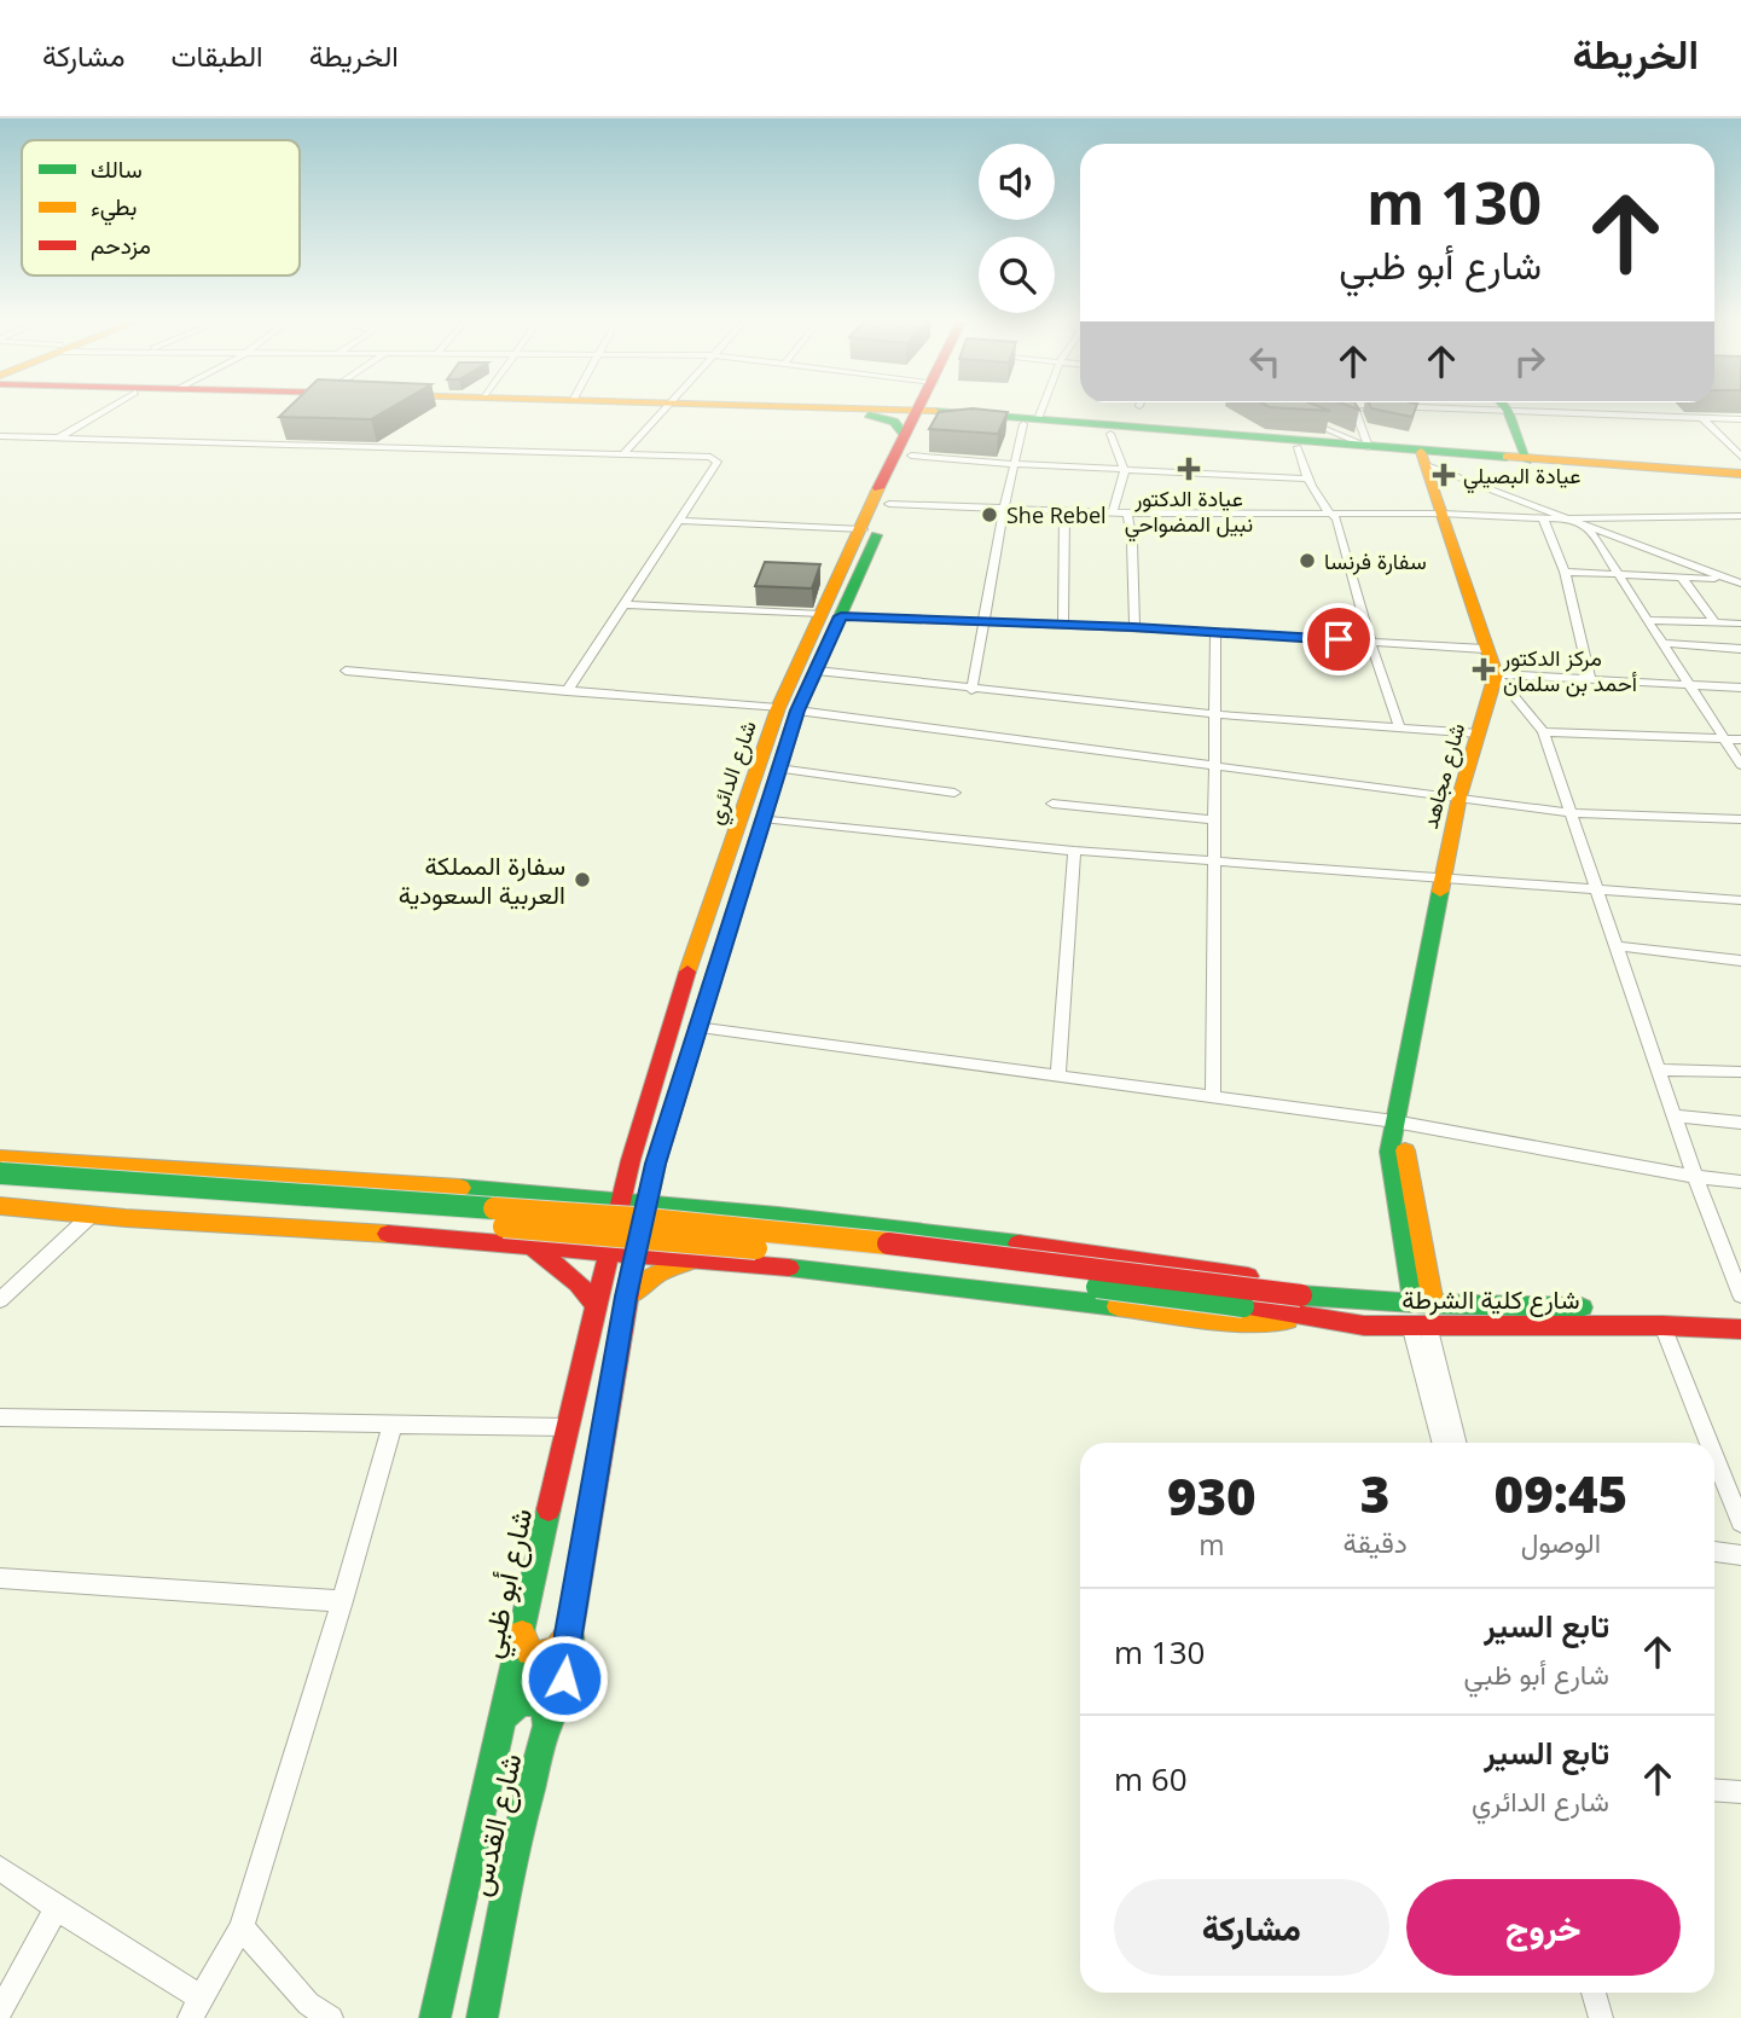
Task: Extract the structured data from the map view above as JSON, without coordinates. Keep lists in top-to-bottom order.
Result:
{
  "streets": {
    "main road": [
      "شارع الدائري",
      "شارع مجاهد",
      "شارع كلية الشرطة",
      "شارع أبو ظبي",
      "شارع القدس"
    ]
  },
  "crossings": [
    ["شارع الدائري", "شارع أبو ظبي"],
    ["شارع مجاهد", "شارع كلية الشرطة"]
  ],
  "places": {
    "health": ["عيادة الدكتور نبيل المضواحي", "عيادة البصيلي", "مركز الدكتور أحمد بن سلمان"],
    "other": ["She Rebel", "سفارة فرنسا", "سفارة المملكة العربية السعودية"]
  },
  "legend": ["سالك", "بطيء", "مزدحم"],
  "page": {
    "header": "الخريطة",
    "nav": ["الخريطة", "الطبقات", "مشاركة"],
    "turn": ["130 m", "شارع أبو ظبي"],
    "eta": [
      "09:45",
      "الوصول",
      "3",
      "دقيقة",
      "930",
      "m"
    ],
    "list": [
      {
        "name": "تابع السير",
        "note": "شارع أبو ظبي",
        "value": "130 m"
      },
      {
        "name": "تابع السير",
        "note": "شارع الدائري",
        "value": "60 m"
      }
    ],
    "buttons": ["خروج", "مشاركة"]
  }
}
